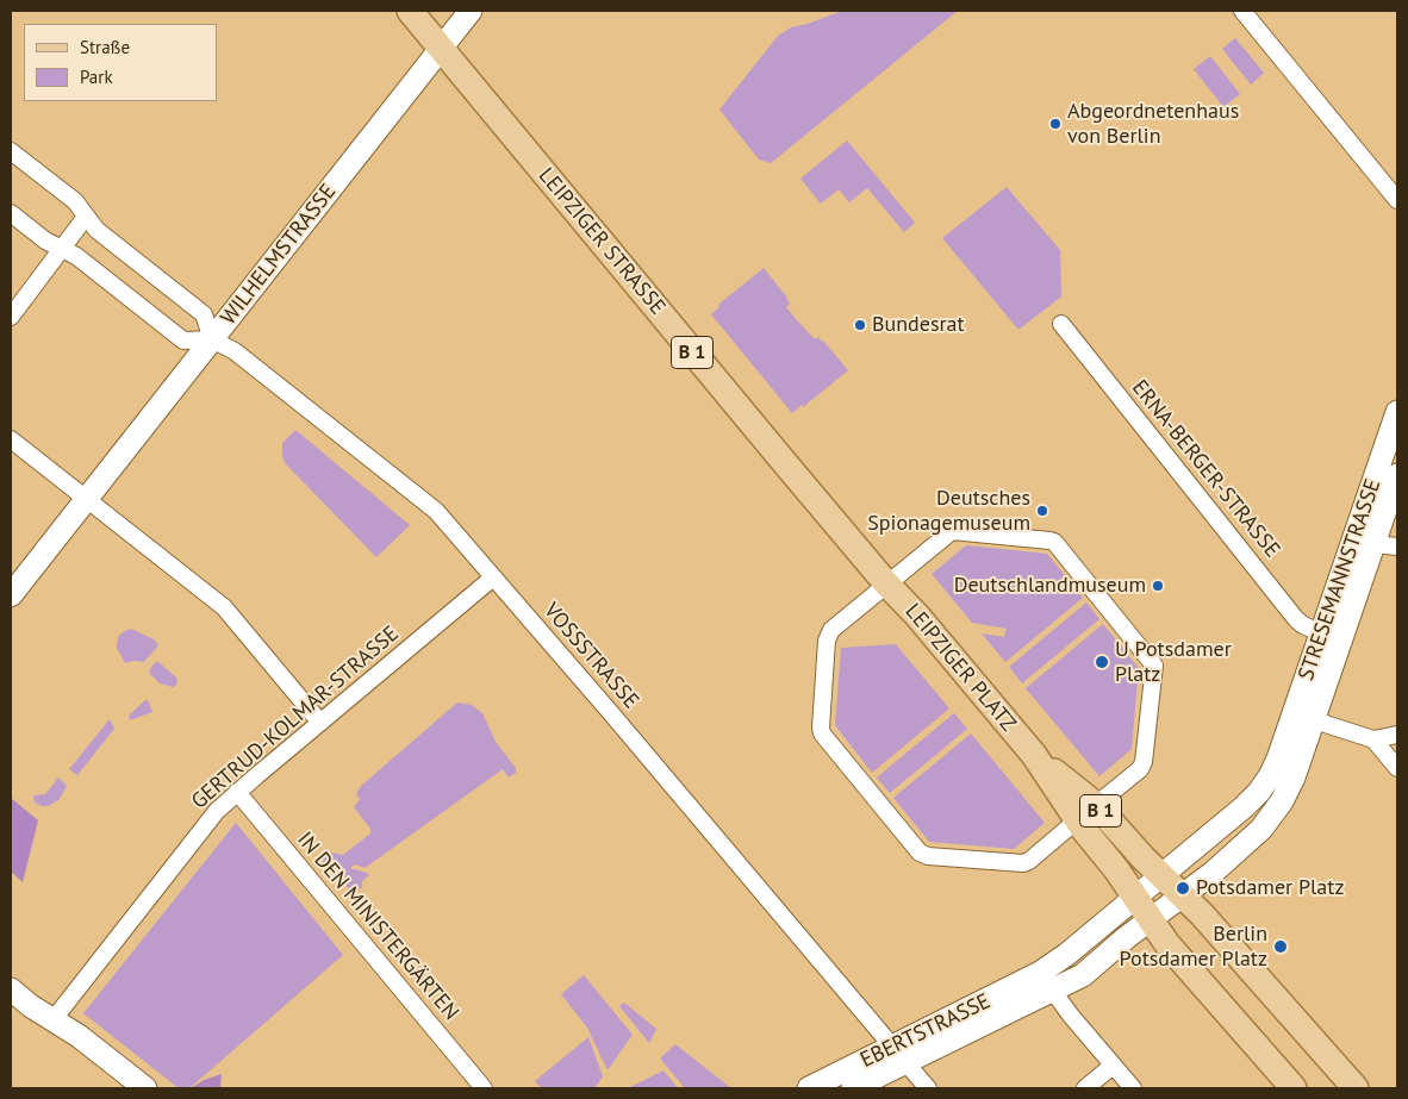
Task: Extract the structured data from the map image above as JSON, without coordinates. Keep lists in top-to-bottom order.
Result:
{
  "streets": {
    "main road": [
      "LEIPZIGER STRASSE",
      "WILHELMSTRASSE",
      "B 1",
      "STRESEMANNSTRASSE",
      "LEIPZIGER PLATZ",
      "EBERTSTRASSE"
    ],
    "street": [
      "ERNA-BERGER-STRASSE",
      "VOSSSTRASSE",
      "GERTRUD-KOLMAR-STRASSE",
      "IN DEN MINISTERGÄRTEN"
    ]
  },
  "crossings": [
    ["LEIPZIGER STRASSE", "WILHELMSTRASSE"],
    ["LEIPZIGER STRASSE", "LEIPZIGER PLATZ"],
    ["WILHELMSTRASSE", "VOSSSTRASSE"],
    ["B 1", "LEIPZIGER PLATZ"],
    ["ERNA-BERGER-STRASSE", "STRESEMANNSTRASSE"],
    ["VOSSSTRASSE", "GERTRUD-KOLMAR-STRASSE"],
    ["VOSSSTRASSE", "EBERTSTRASSE"],
    ["GERTRUD-KOLMAR-STRASSE", "IN DEN MINISTERGÄRTEN"]
  ],
  "places": [
    "Abgeordnetenhaus von Berlin",
    "Bundesrat",
    "Deutsches Spionagemuseum",
    "Deutschlandmuseum",
    "U Potsdamer Platz",
    "Potsdamer Platz",
    "Berlin Potsdamer Platz"
  ],
  "legend": ["Straße", "Park"]
}
